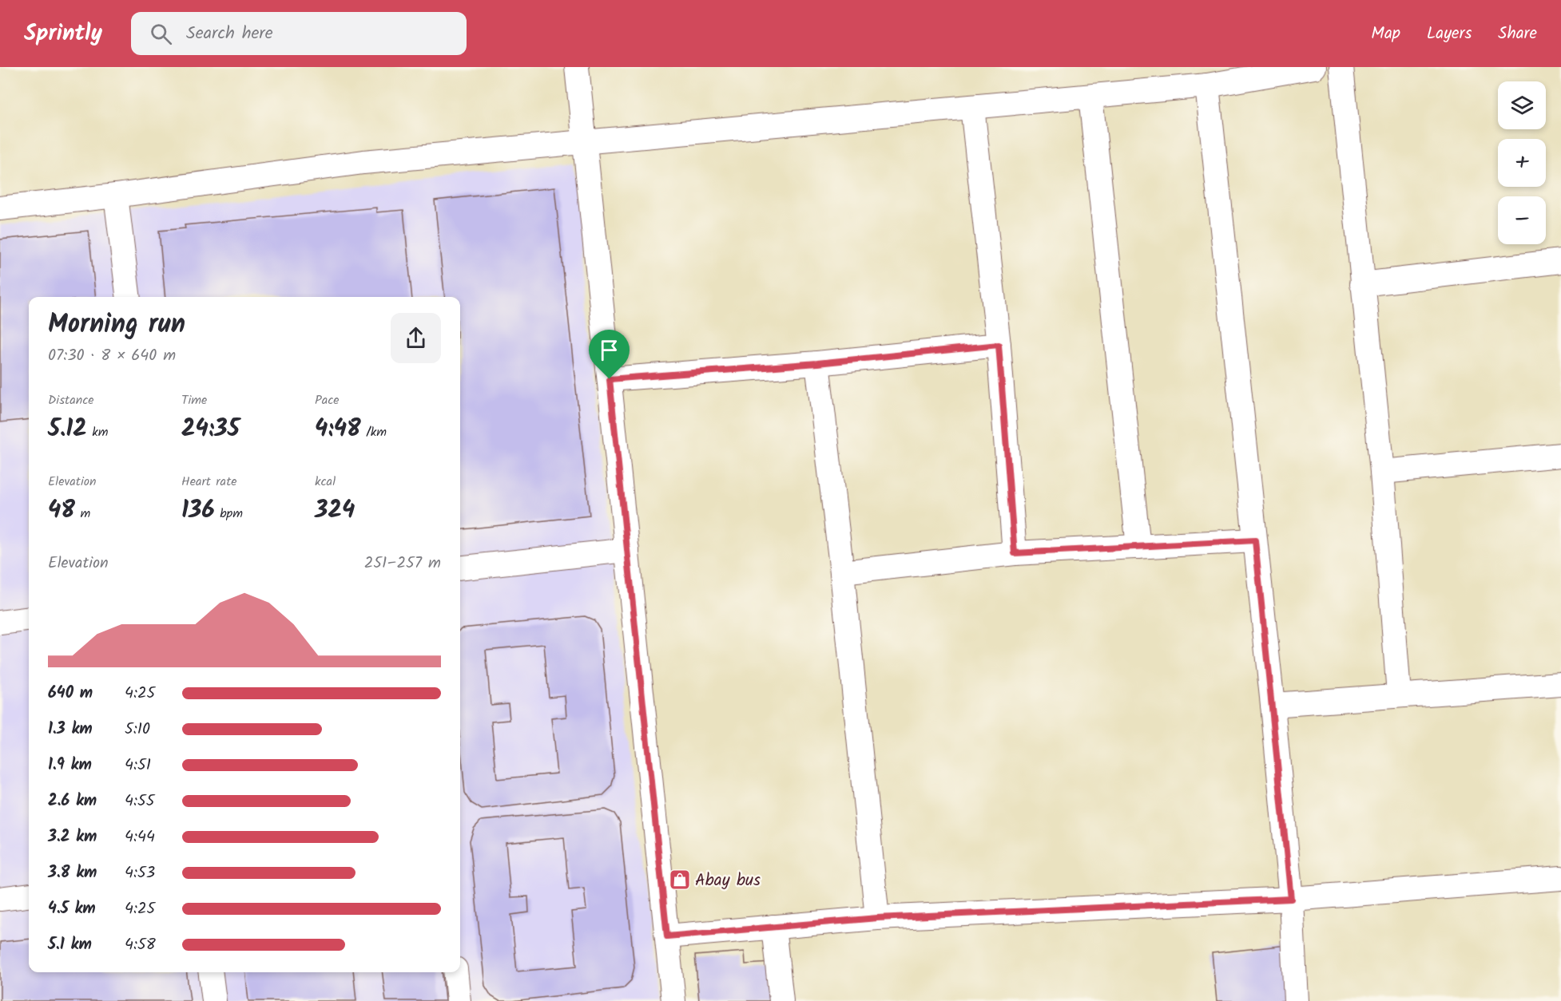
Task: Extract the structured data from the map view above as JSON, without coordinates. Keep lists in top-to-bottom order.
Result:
{
  "places": {
    "shop": ["Abay bus"]
  },
  "page": {
    "header": "Sprintly",
    "search": "Search here",
    "nav": ["Map", "Layers", "Share"],
    "map_buttons": ["+", "−"],
    "heading": ["Morning run", "07:30 · 8 × 640 m"],
    "stats": [
      ["Distance", "5.12 km"],
      ["Time", "24:35"],
      ["Pace", "4:48 /km"],
      ["Elevation", "48 m"],
      ["Heart rate", "136 bpm"],
      ["kcal", "324"]
    ],
    "chart": ["Elevation", "251–257 m"],
    "list": [
      {
        "name": "640 m",
        "note": "4:25"
      },
      {
        "name": "1.3 km",
        "note": "5:10"
      },
      {
        "name": "1.9 km",
        "note": "4:51"
      },
      {
        "name": "2.6 km",
        "note": "4:55"
      },
      {
        "name": "3.2 km",
        "note": "4:44"
      },
      {
        "name": "3.8 km",
        "note": "4:53"
      },
      {
        "name": "4.5 km",
        "note": "4:25"
      },
      {
        "name": "5.1 km",
        "note": "4:58"
      }
    ]
  }
}
